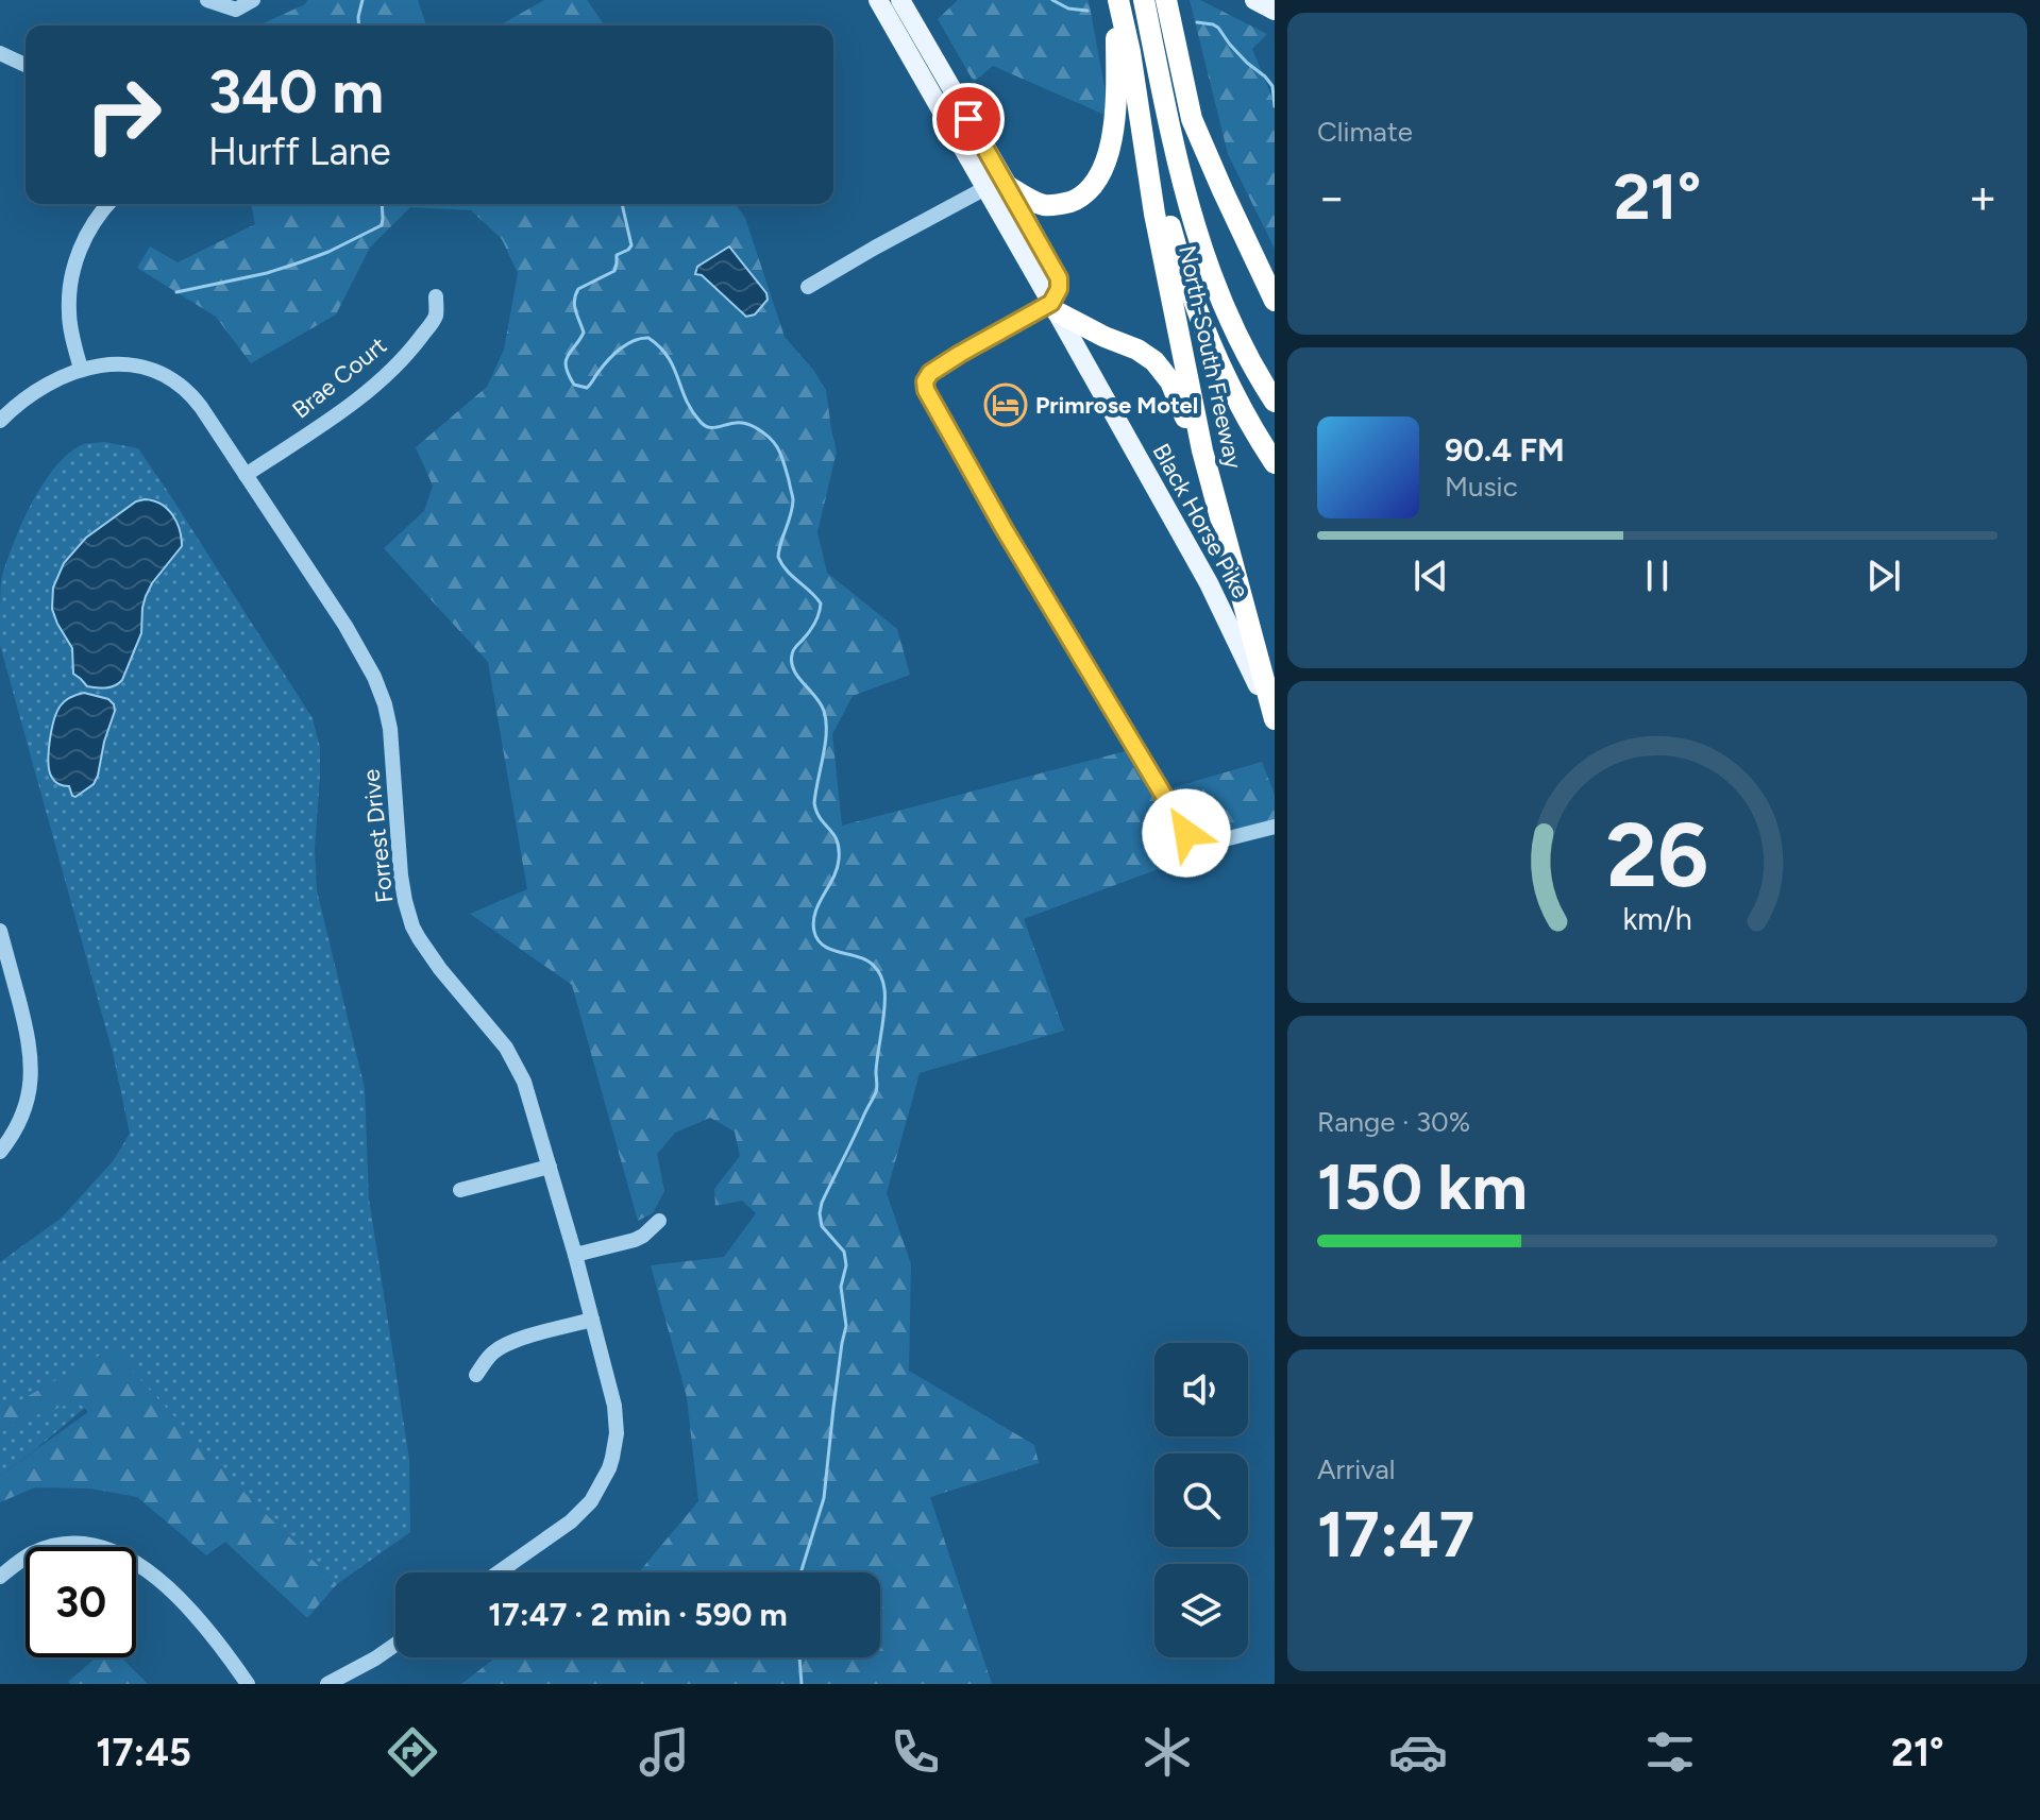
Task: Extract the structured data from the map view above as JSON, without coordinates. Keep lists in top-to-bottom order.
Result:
{
  "streets": {
    "highway": ["North-South Freeway"],
    "main road": ["Black Horse Pike"],
    "street": ["Brae Court", "Forrest Drive"]
  },
  "crossings": [
    ["North-South Freeway", "Black Horse Pike"],
    ["Brae Court", "Forrest Drive"]
  ],
  "places": {
    "hotel": ["Primrose Motel"]
  },
  "page": {
    "tile": [
      "Climate",
      ["Range · 30%", "150 km"],
      ["Arrival", "17:47"]
    ],
    "turn": ["340 m", "Hurff Lane"],
    "heat": ["−", "21°", "+"],
    "song": ["90.4 FM", "Music"],
    "limit": "30",
    "trip": "17:47 · 2 min · 590 m",
    "tabs": ["17:45", "21°"],
    "gauge": ["26", "km/h"]
  }
}
